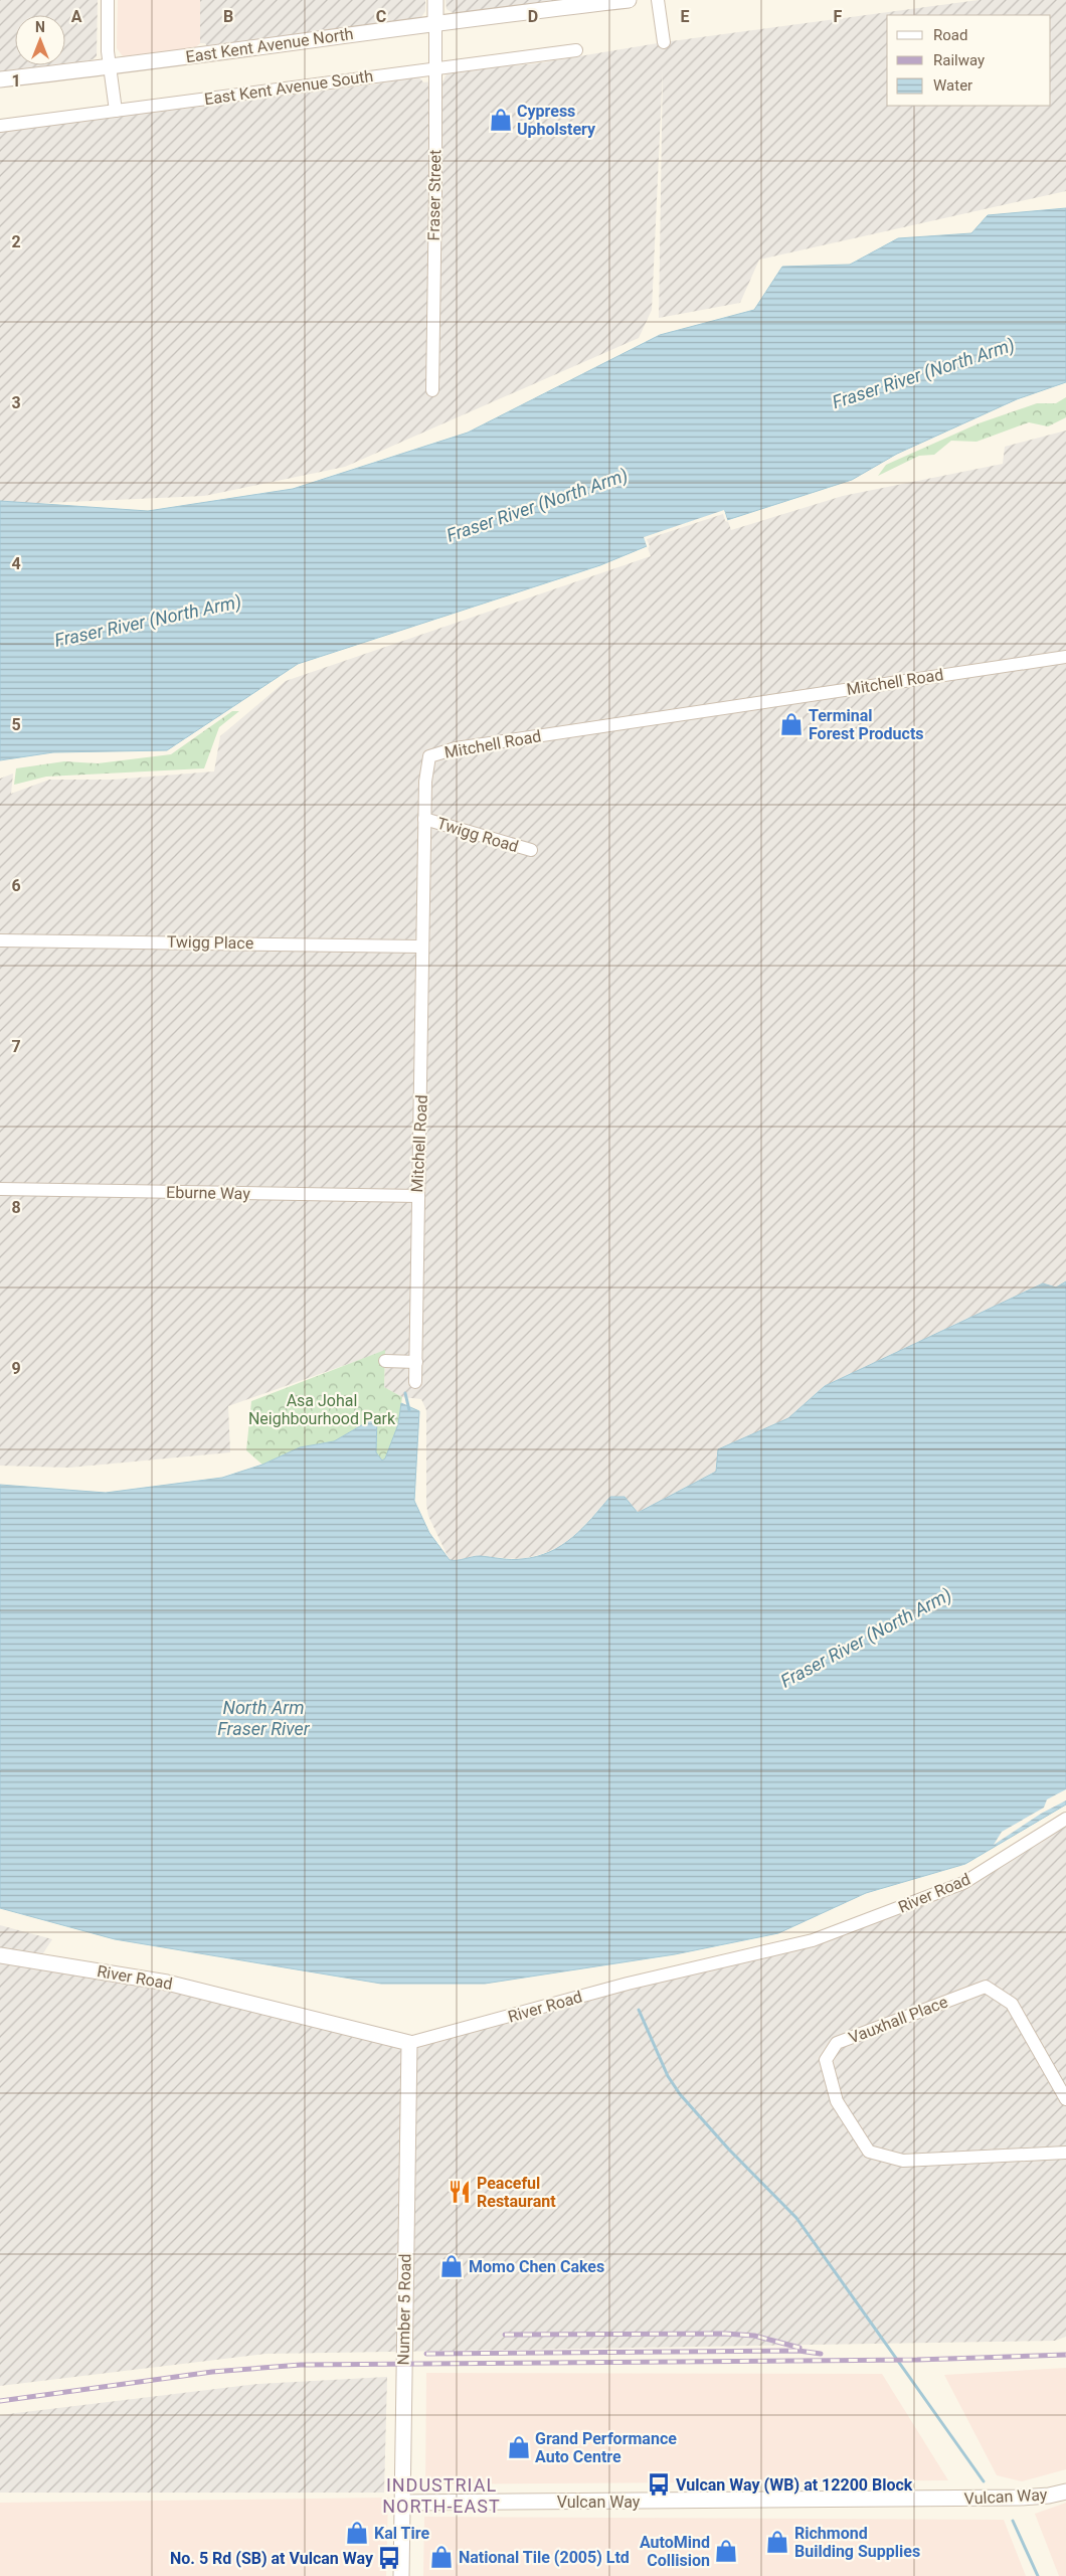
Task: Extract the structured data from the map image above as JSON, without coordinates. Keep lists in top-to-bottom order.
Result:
{
  "streets": {
    "street": [
      "East Kent Avenue North",
      "East Kent Avenue South",
      "Fraser Street",
      "Mitchell Road",
      "Twigg Road",
      "Twigg Place",
      "Eburne Way",
      "River Road",
      "Vauxhall Place",
      "Number 5 Road",
      "Vulcan Way"
    ]
  },
  "crossings": [
    ["East Kent Avenue North", "Fraser Street"],
    ["East Kent Avenue South", "Fraser Street"],
    ["Mitchell Road", "Twigg Road"],
    ["Mitchell Road", "Twigg Place"],
    ["Mitchell Road", "Eburne Way"],
    ["River Road", "Number 5 Road"],
    ["Number 5 Road", "Vulcan Way"]
  ],
  "districts": ["INDUSTRIAL NORTH-EAST"],
  "water": ["Fraser River (North Arm)", "North Arm Fraser River"],
  "parks": ["Asa Johal Neighbourhood Park"],
  "places": {
    "shop": [
      "Cypress Upholstery",
      "Terminal Forest Products",
      "Momo Chen Cakes",
      "Grand Performance Auto Centre",
      "Kal Tire",
      "Richmond Building Supplies",
      "AutoMind Collision",
      "National Tile (2005) Ltd"
    ],
    "restaurant": ["Peaceful Restaurant"],
    "bus stop": ["Vulcan Way (WB) at 12200 Block", "No. 5 Rd (SB) at Vulcan Way"]
  },
  "legend": ["Road", "Railway", "Water"],
  "north": "top",
  "grid": {
    "columns": [
      "A",
      "B",
      "C",
      "D",
      "E",
      "F"
    ],
    "rows": [
      "1",
      "2",
      "3",
      "4",
      "5",
      "6",
      "7",
      "8",
      "9"
    ]
  }
}
